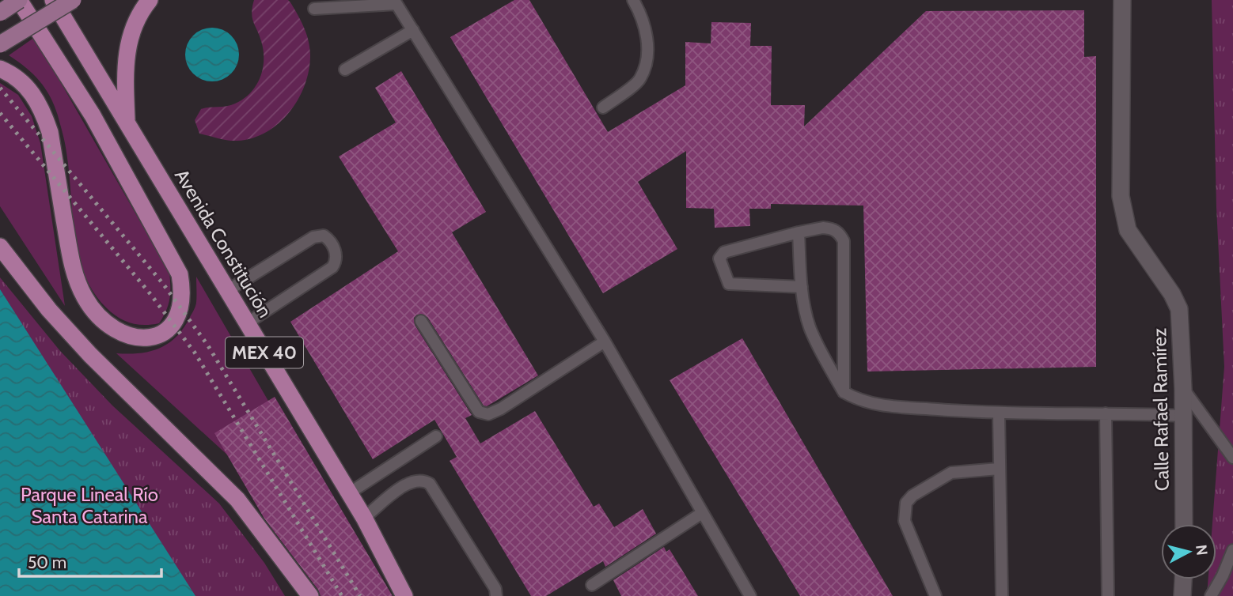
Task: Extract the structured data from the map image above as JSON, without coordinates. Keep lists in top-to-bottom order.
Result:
{
  "streets": {
    "highway": ["Avenida Constitución", "MEX 40"],
    "street": ["Calle Rafael Ramírez"]
  },
  "parks": ["Parque Lineal Río Santa Catarina"],
  "scale_bar": "50 m",
  "north": "right"
}
